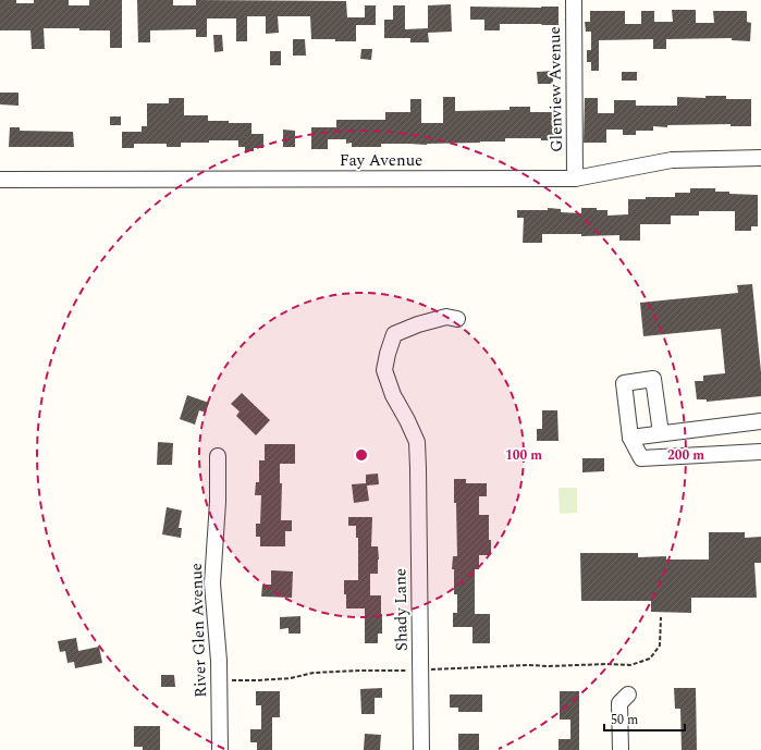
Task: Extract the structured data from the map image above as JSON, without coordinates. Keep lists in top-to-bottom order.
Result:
{
  "streets": {
    "street": [
      "Glenview Avenue",
      "Fay Avenue",
      "Shady Lane",
      "River Glen Avenue"
    ]
  },
  "crossings": [
    ["Glenview Avenue", "Fay Avenue"]
  ],
  "scale_bar": "50 m",
  "rings": ["100 m", "200 m"]
}
